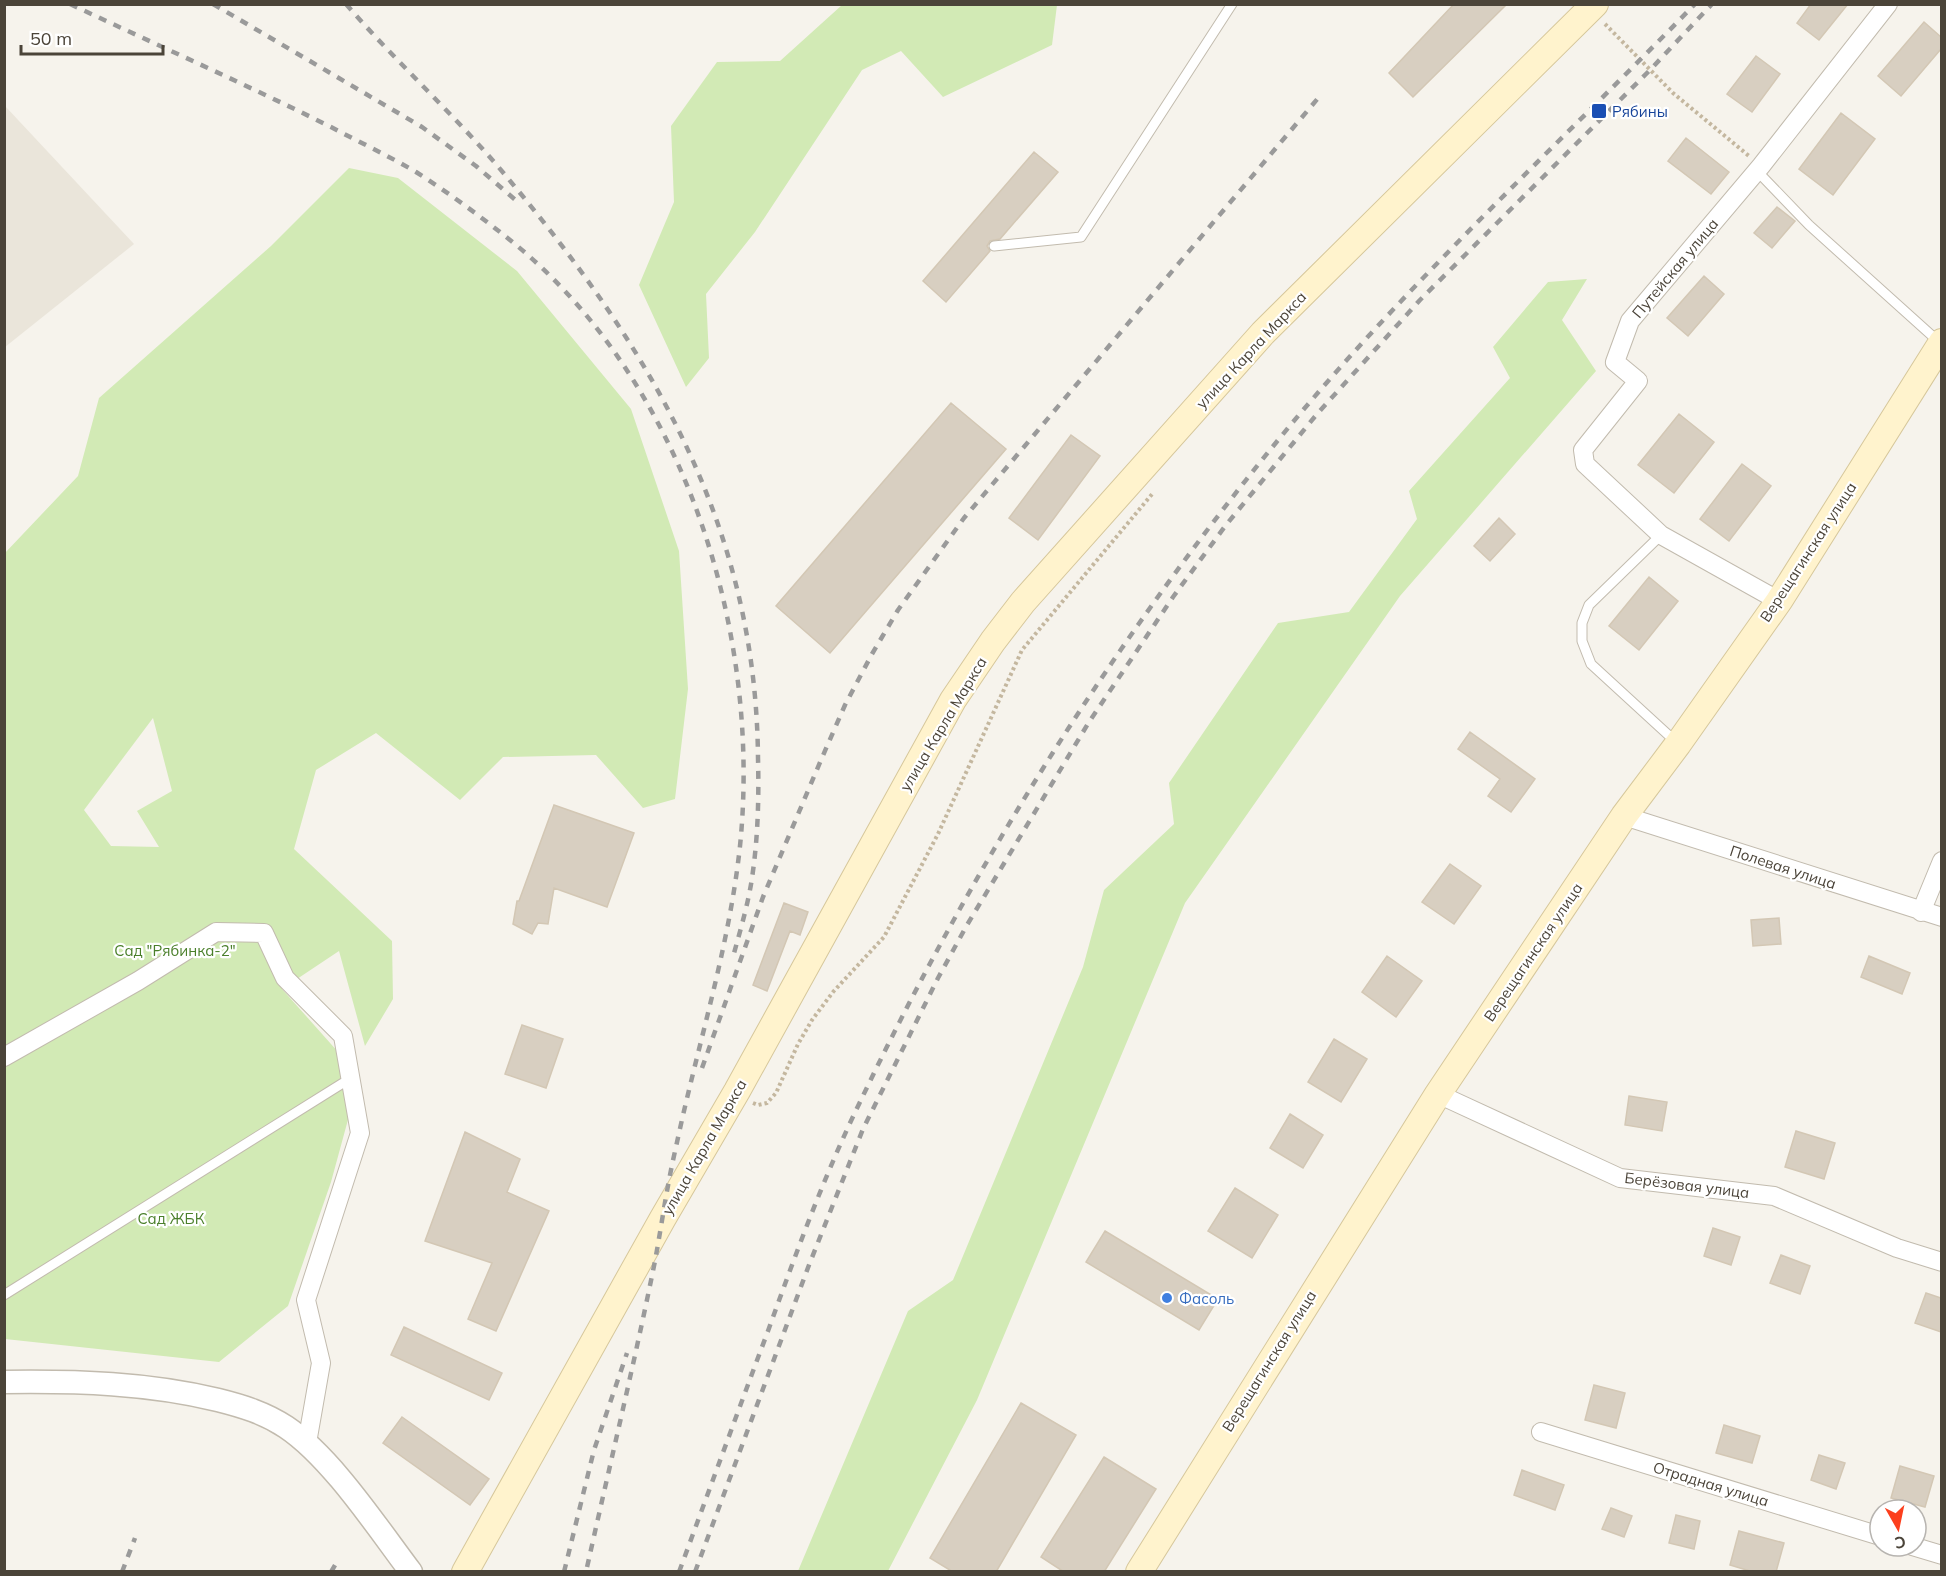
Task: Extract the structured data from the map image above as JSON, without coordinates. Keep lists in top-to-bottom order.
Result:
{
  "streets": {
    "main road": ["улица Карла Маркса", "Верещагинская улица"],
    "street": [
      "Путейская улица",
      "Полевая улица",
      "Берёзовая улица",
      "Отрадная улица"
    ]
  },
  "crossings": [
    ["Путейская улица", "Верещагинская улица"],
    ["Верещагинская улица", "Полевая улица"],
    ["Верещагинская улица", "Берёзовая улица"]
  ],
  "parks": ["Сад \"Рябинка-2\"", "Сад ЖБК"],
  "places": {
    "transit": ["Рябины"],
    "other": ["Фасоль"]
  },
  "scale_bar": "50 m",
  "north": "bottom"
}
